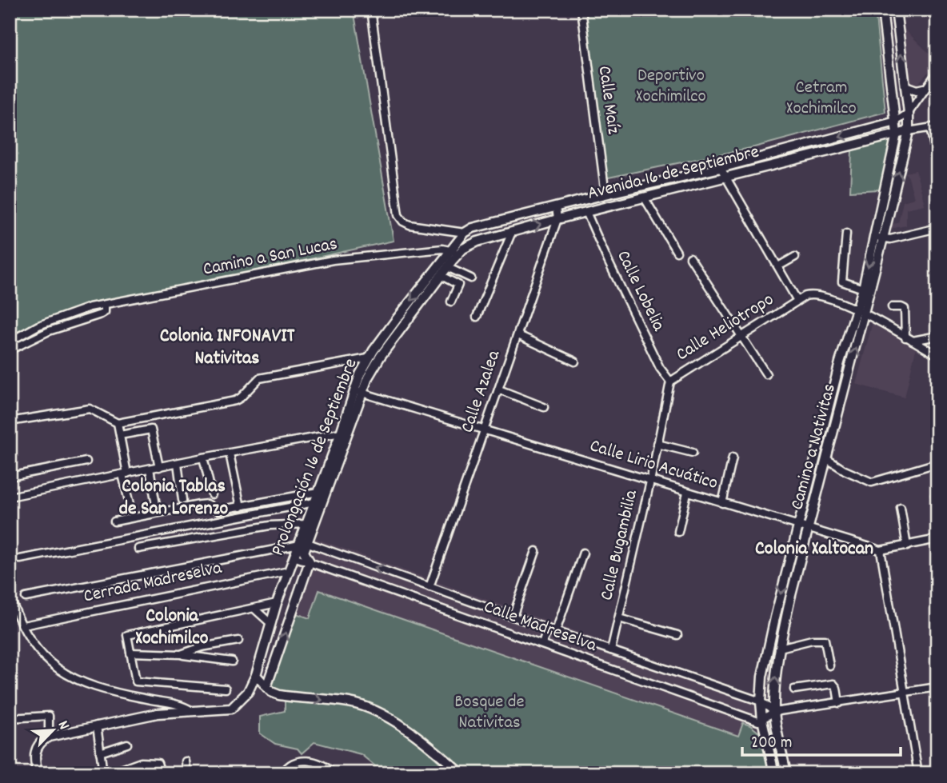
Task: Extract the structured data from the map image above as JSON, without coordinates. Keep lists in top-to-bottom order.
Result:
{
  "streets": {
    "main road": ["Avenida 16 de Septiembre", "Camino a Nativitas", "Prolongación 16 de Septiembre"],
    "street": [
      "Calle Maíz",
      "Camino a San Lucas",
      "Calle Lobelia",
      "Calle Heliotropo",
      "Calle Azalea",
      "Calle Lirio Acuático",
      "Calle Bugambilia",
      "Cerrada Madreselva",
      "Calle Madreselva"
    ]
  },
  "crossings": [
    ["Calle Maíz", "Avenida 16 de Septiembre"],
    ["Avenida 16 de Septiembre", "Camino a San Lucas"],
    ["Avenida 16 de Septiembre", "Calle Lobelia"],
    ["Avenida 16 de Septiembre", "Calle Heliotropo"],
    ["Avenida 16 de Septiembre", "Calle Azalea"],
    ["Avenida 16 de Septiembre", "Camino a Nativitas"],
    ["Avenida 16 de Septiembre", "Prolongación 16 de Septiembre"],
    ["Camino a San Lucas", "Prolongación 16 de Septiembre"],
    ["Calle Lobelia", "Calle Heliotropo"],
    ["Calle Lobelia", "Calle Bugambilia"],
    ["Calle Heliotropo", "Camino a Nativitas"],
    ["Calle Heliotropo", "Calle Bugambilia"],
    ["Calle Azalea", "Calle Lirio Acuático"],
    ["Calle Azalea", "Calle Madreselva"],
    ["Camino a Nativitas", "Calle Lirio Acuático"],
    ["Camino a Nativitas", "Calle Madreselva"],
    ["Prolongación 16 de Septiembre", "Calle Lirio Acuático"],
    ["Prolongación 16 de Septiembre", "Cerrada Madreselva"],
    ["Prolongación 16 de Septiembre", "Calle Madreselva"],
    ["Calle Lirio Acuático", "Calle Bugambilia"],
    ["Calle Bugambilia", "Calle Madreselva"]
  ],
  "districts": [
    "Colonia INFONAVIT Nativitas",
    "Colonia Tablas de San Lorenzo",
    "Colonia Xaltocan",
    "Colonia Xochimilco"
  ],
  "parks": ["Deportivo Xochimilco", "Cetram Xochimilco", "Bosque de Nativitas"],
  "scale_bar": "200 m",
  "north": "top right"
}
